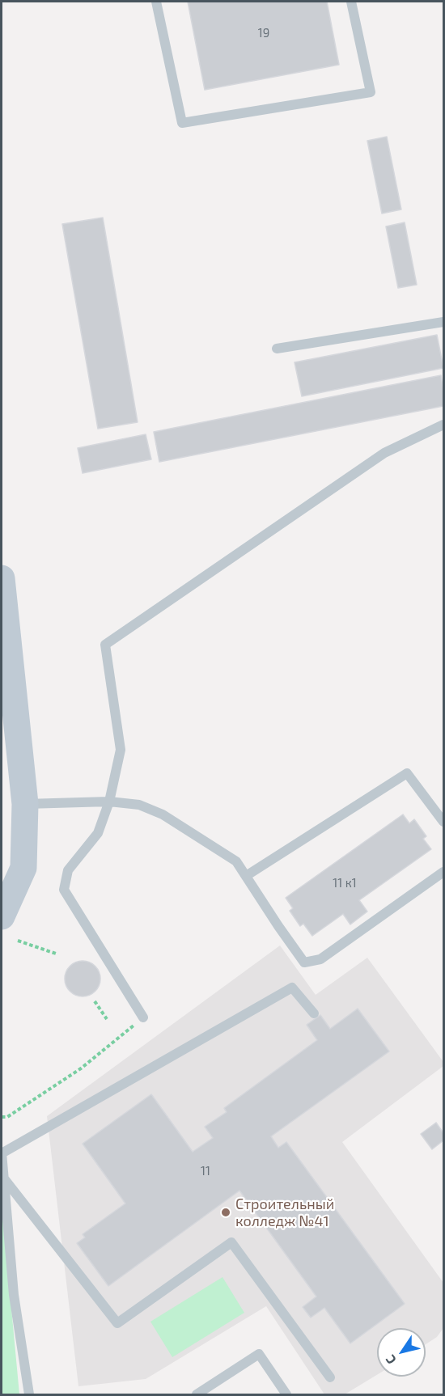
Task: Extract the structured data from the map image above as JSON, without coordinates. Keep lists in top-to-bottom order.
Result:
{
  "places": ["Строительный колледж №41"],
  "house_numbers": ["19", "11 к1", "11"],
  "north": "bottom left"
}
